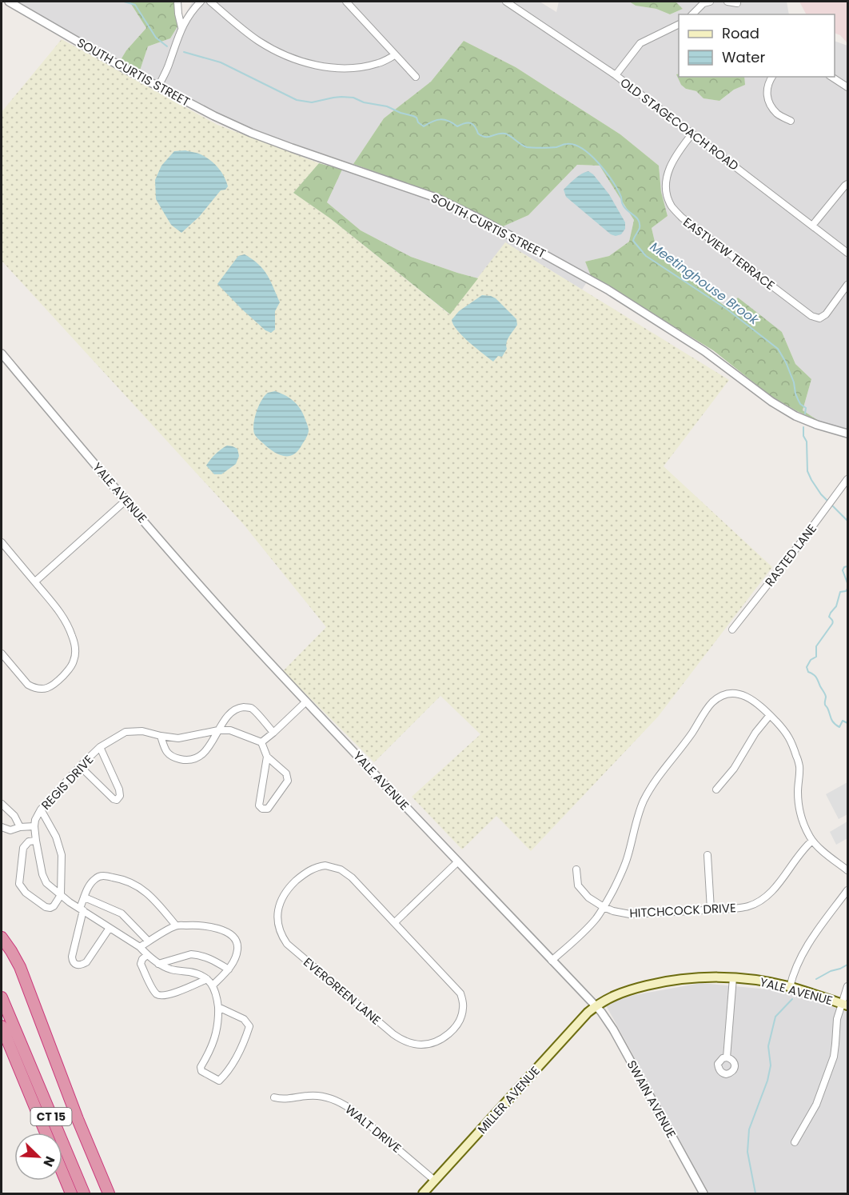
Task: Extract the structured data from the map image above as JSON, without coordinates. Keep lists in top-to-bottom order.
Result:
{
  "streets": {
    "highway": ["CT 15"],
    "main road": ["YALE AVENUE", "MILLER AVENUE"],
    "street": [
      "SOUTH CURTIS STREET",
      "OLD STAGECOACH ROAD",
      "EASTVIEW TERRACE",
      "RASTED LANE",
      "REGIS DRIVE",
      "HITCHCOCK DRIVE",
      "EVERGREEN LANE",
      "SWAIN AVENUE",
      "WALT DRIVE"
    ]
  },
  "crossings": [
    ["OLD STAGECOACH ROAD", "EASTVIEW TERRACE"],
    ["YALE AVENUE", "SWAIN AVENUE"],
    ["YALE AVENUE", "MILLER AVENUE"],
    ["SWAIN AVENUE", "MILLER AVENUE"],
    ["MILLER AVENUE", "WALT DRIVE"]
  ],
  "water": ["Meetinghouse Brook"],
  "legend": ["Road", "Water"],
  "north": "bottom right"
}
